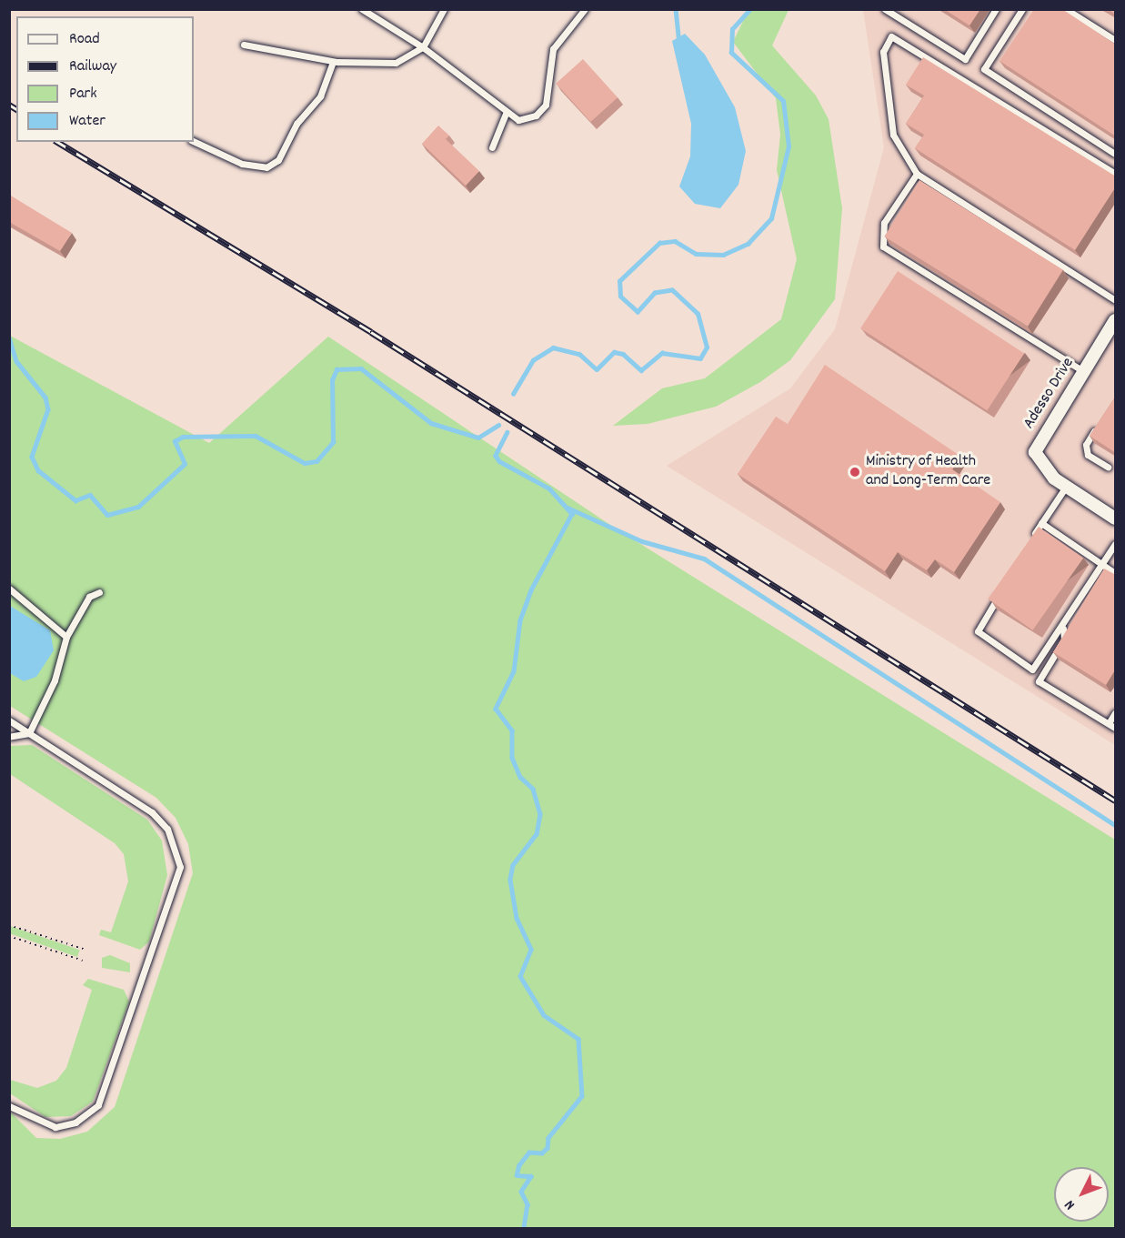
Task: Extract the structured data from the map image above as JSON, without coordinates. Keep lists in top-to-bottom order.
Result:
{
  "streets": {
    "street": ["Adesso Drive"]
  },
  "places": ["Ministry of Health and Long-Term Care"],
  "legend": [
    "Road",
    "Railway",
    "Park",
    "Water"
  ],
  "north": "bottom left"
}
